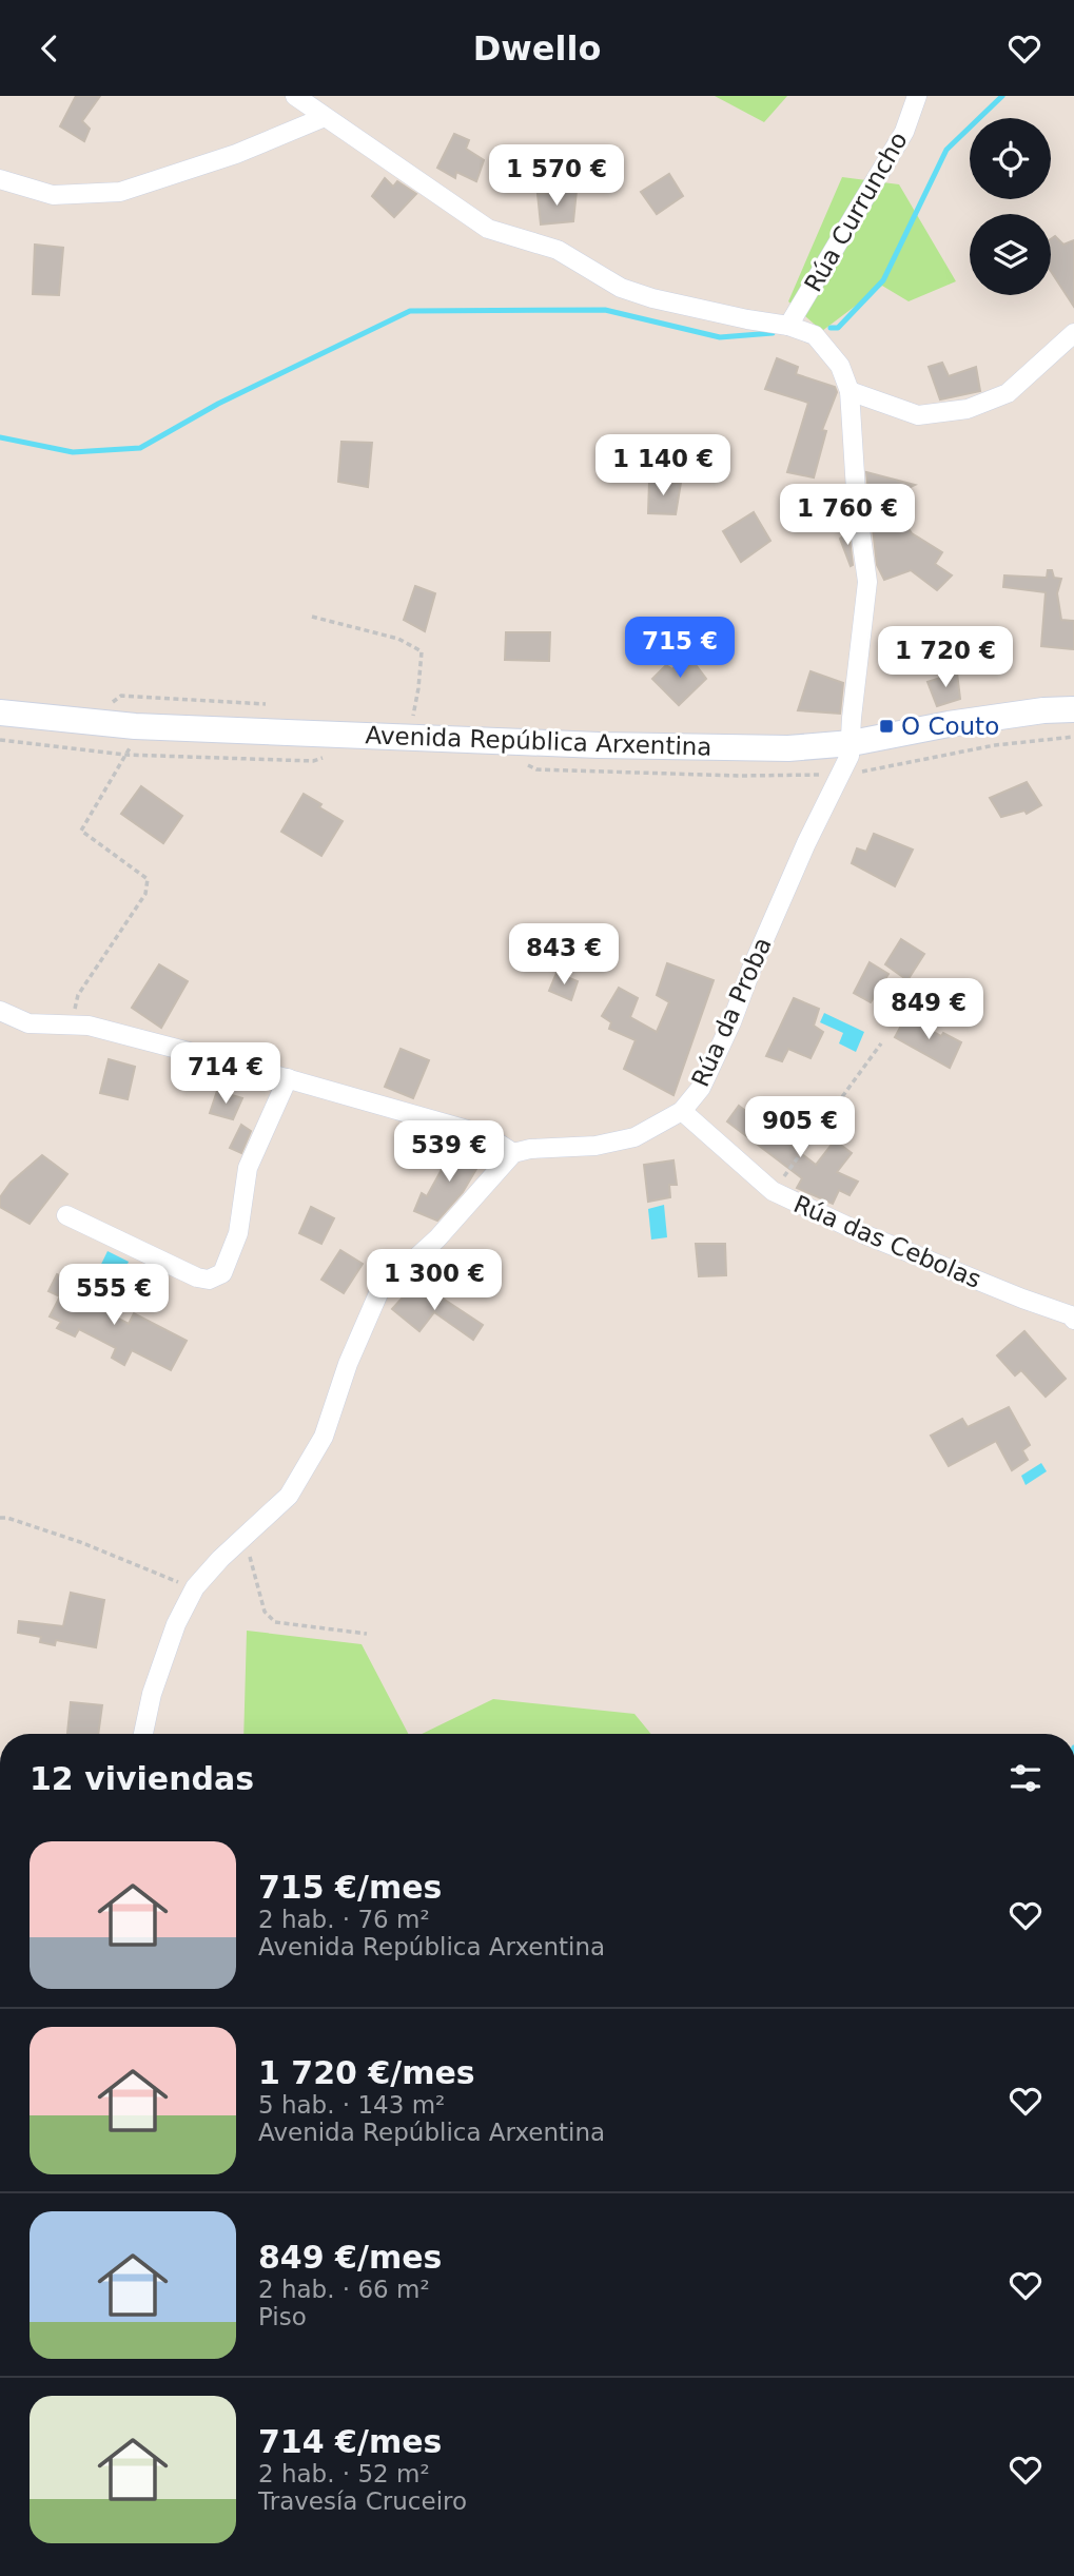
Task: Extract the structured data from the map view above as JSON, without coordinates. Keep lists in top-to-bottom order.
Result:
{
  "streets": {
    "main road": ["Avenida República Arxentina"],
    "street": ["Rúa Curruncho", "Rúa da Proba", "Rúa das Cebolas"]
  },
  "crossings": [
    ["Avenida República Arxentina", "Rúa da Proba"],
    ["Rúa da Proba", "Rúa das Cebolas"]
  ],
  "places": {
    "transit": ["O Couto"]
  },
  "page": {
    "header": "Dwello",
    "price": [
      "1 570 €",
      "1 140 €",
      "1 760 €",
      "715 €",
      "1 720 €",
      "843 €",
      "849 €",
      "714 €",
      "905 €",
      "539 €",
      "1 300 €",
      "555 €"
    ],
    "heading": "12 viviendas",
    "list": [
      {
        "name": "715 €/mes",
        "note": "2 hab. · 76 m² · Avenida República Arxentina"
      },
      {
        "name": "1 720 €/mes",
        "note": "5 hab. · 143 m² · Avenida República Arxentina"
      },
      {
        "name": "849 €/mes",
        "note": "2 hab. · 66 m² · Piso"
      },
      {
        "name": "714 €/mes",
        "note": "2 hab. · 52 m² · Travesía Cruceiro"
      }
    ]
  }
}
